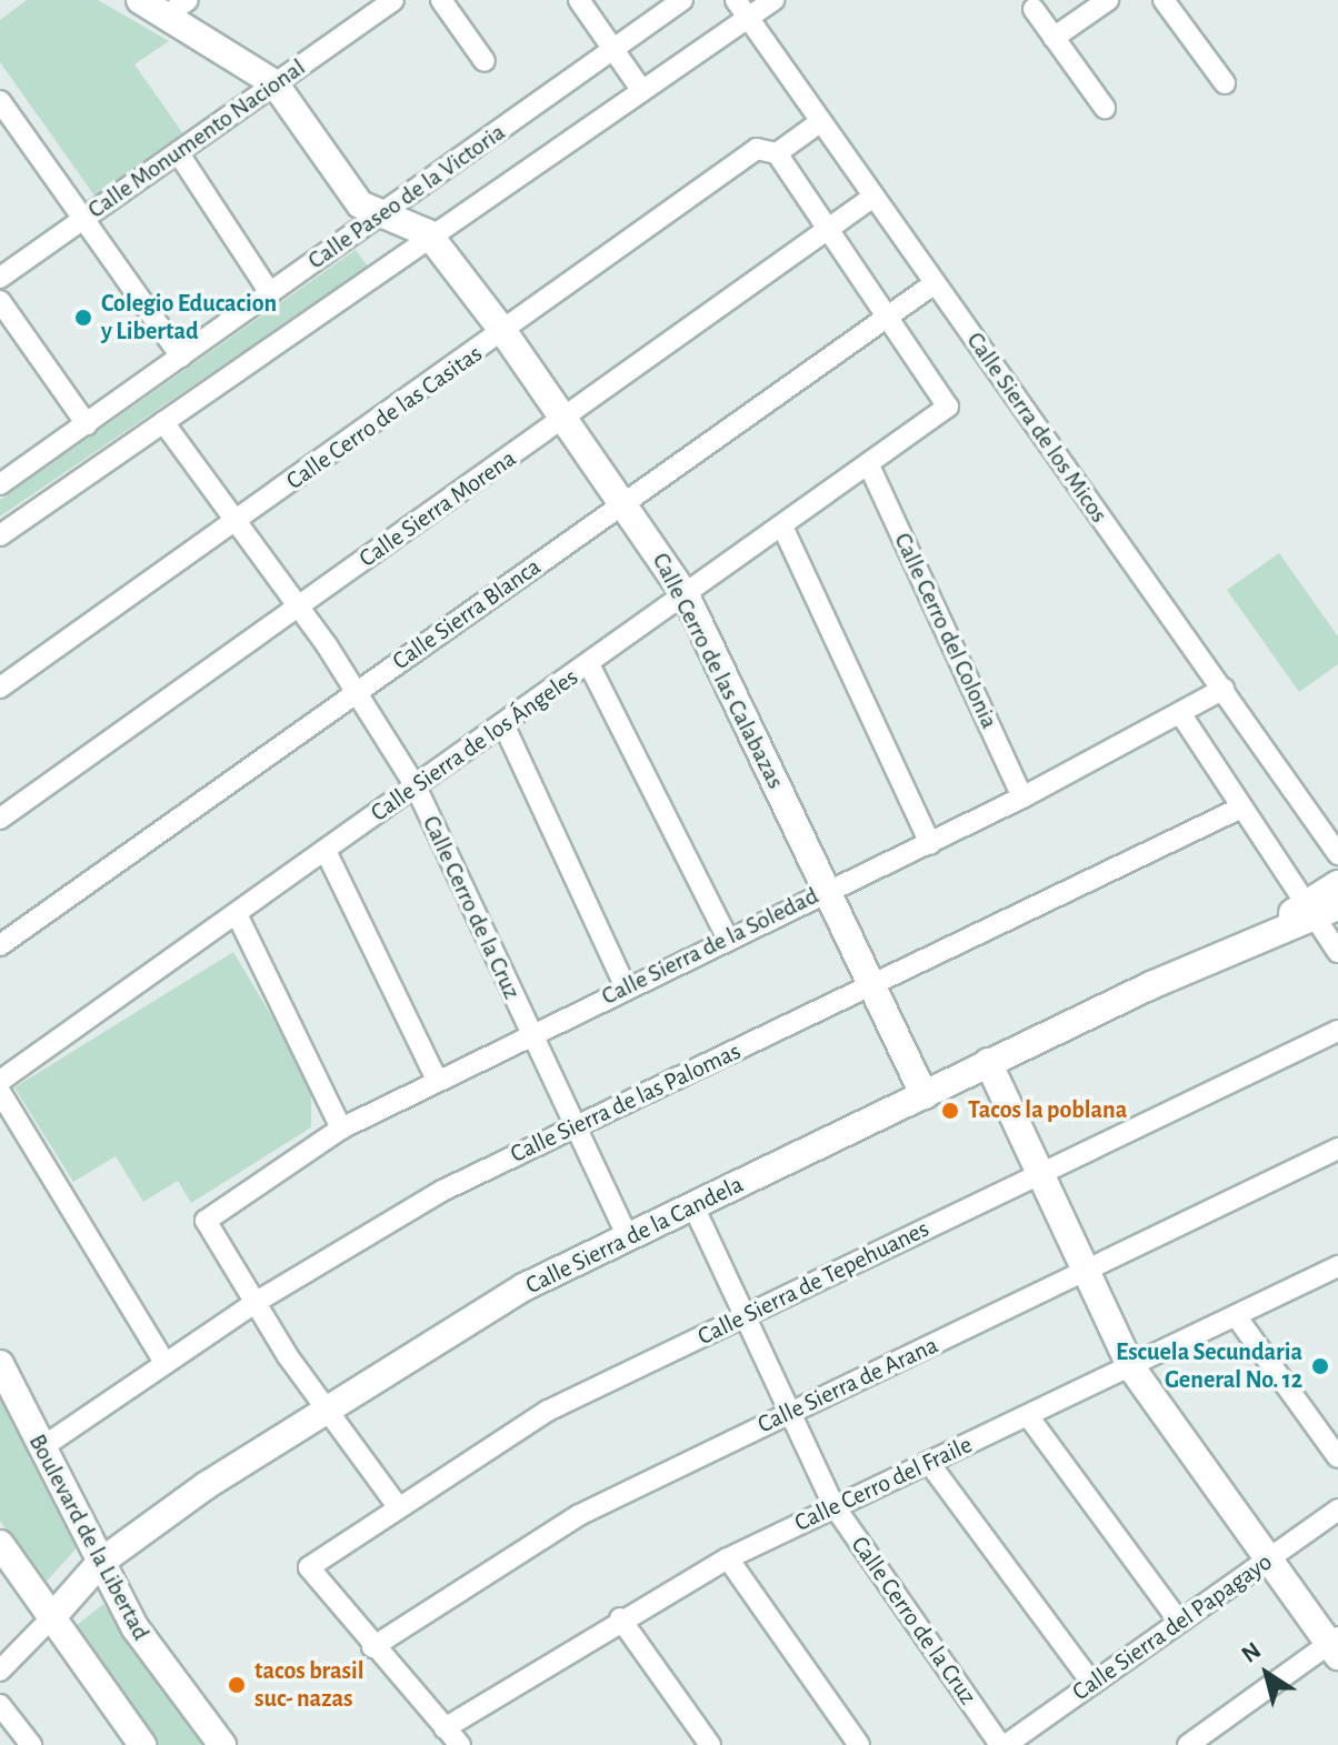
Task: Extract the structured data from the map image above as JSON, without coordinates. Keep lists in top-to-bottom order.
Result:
{
  "streets": {
    "street": [
      "Calle Monumento Nacional",
      "Calle Paseo de la Victoria",
      "Calle Cerro de las Casitas",
      "Calle Sierra de los Micos",
      "Calle Sierra Morena",
      "Calle Sierra Blanca",
      "Calle Cerro del Colonia",
      "Calle Cerro de las Calabazas",
      "Calle Sierra de los Ángeles",
      "Calle Cerro de la Cruz",
      "Calle Sierra de la Soledad",
      "Calle Sierra de las Palomas",
      "Calle Sierra de la Candela",
      "Calle Sierra de Tepehuanes",
      "Calle Sierra de Arana",
      "Calle Cerro del Fraile",
      "Boulevard de la Libertad",
      "Calle Sierra del Papagayo"
    ]
  },
  "crossings": [
    ["Calle Paseo de la Victoria", "Calle Sierra de los Micos"],
    ["Calle Paseo de la Victoria", "Calle Cerro de las Calabazas"],
    ["Calle Paseo de la Victoria", "Calle Cerro de la Cruz"],
    ["Calle Cerro de las Casitas", "Calle Sierra de los Micos"],
    ["Calle Cerro de las Casitas", "Calle Cerro de las Calabazas"],
    ["Calle Cerro de las Casitas", "Calle Cerro de la Cruz"],
    ["Calle Sierra de los Micos", "Calle Sierra Morena"],
    ["Calle Sierra de los Micos", "Calle Sierra Blanca"],
    ["Calle Sierra de los Micos", "Calle Sierra de la Soledad"],
    ["Calle Sierra Morena", "Calle Cerro de las Calabazas"],
    ["Calle Sierra Morena", "Calle Cerro de la Cruz"],
    ["Calle Sierra Blanca", "Calle Cerro de las Calabazas"],
    ["Calle Sierra Blanca", "Calle Sierra de los Ángeles"],
    ["Calle Sierra Blanca", "Calle Cerro de la Cruz"],
    ["Calle Cerro del Colonia", "Calle Sierra de los Ángeles"],
    ["Calle Cerro del Colonia", "Calle Sierra de la Soledad"],
    ["Calle Cerro de las Calabazas", "Calle Sierra de los Ángeles"],
    ["Calle Cerro de las Calabazas", "Calle Sierra de la Soledad"],
    ["Calle Cerro de las Calabazas", "Calle Sierra de las Palomas"],
    ["Calle Cerro de las Calabazas", "Calle Sierra de la Candela"],
    ["Calle Sierra de los Ángeles", "Calle Cerro de la Cruz"],
    ["Calle Cerro de la Cruz", "Calle Sierra de la Soledad"],
    ["Calle Cerro de la Cruz", "Calle Sierra de las Palomas"],
    ["Calle Cerro de la Cruz", "Calle Sierra de la Candela"],
    ["Calle Cerro de la Cruz", "Calle Sierra de Tepehuanes"],
    ["Calle Cerro de la Cruz", "Calle Sierra de Arana"],
    ["Calle Cerro de la Cruz", "Calle Cerro del Fraile"],
    ["Calle Cerro de la Cruz", "Calle Sierra del Papagayo"],
    ["Calle Sierra de la Soledad", "Calle Sierra de las Palomas"],
    ["Calle Sierra de las Palomas", "Boulevard de la Libertad"],
    ["Calle Sierra de la Candela", "Boulevard de la Libertad"],
    ["Calle Sierra de Tepehuanes", "Calle Sierra de Arana"]
  ],
  "places": [
    "Colegio Educacion y Libertad",
    "Tacos la poblana",
    "Escuela Secundaria General No. 12",
    "tacos brasil suc- nazas"
  ],
  "north": "top left"
}
